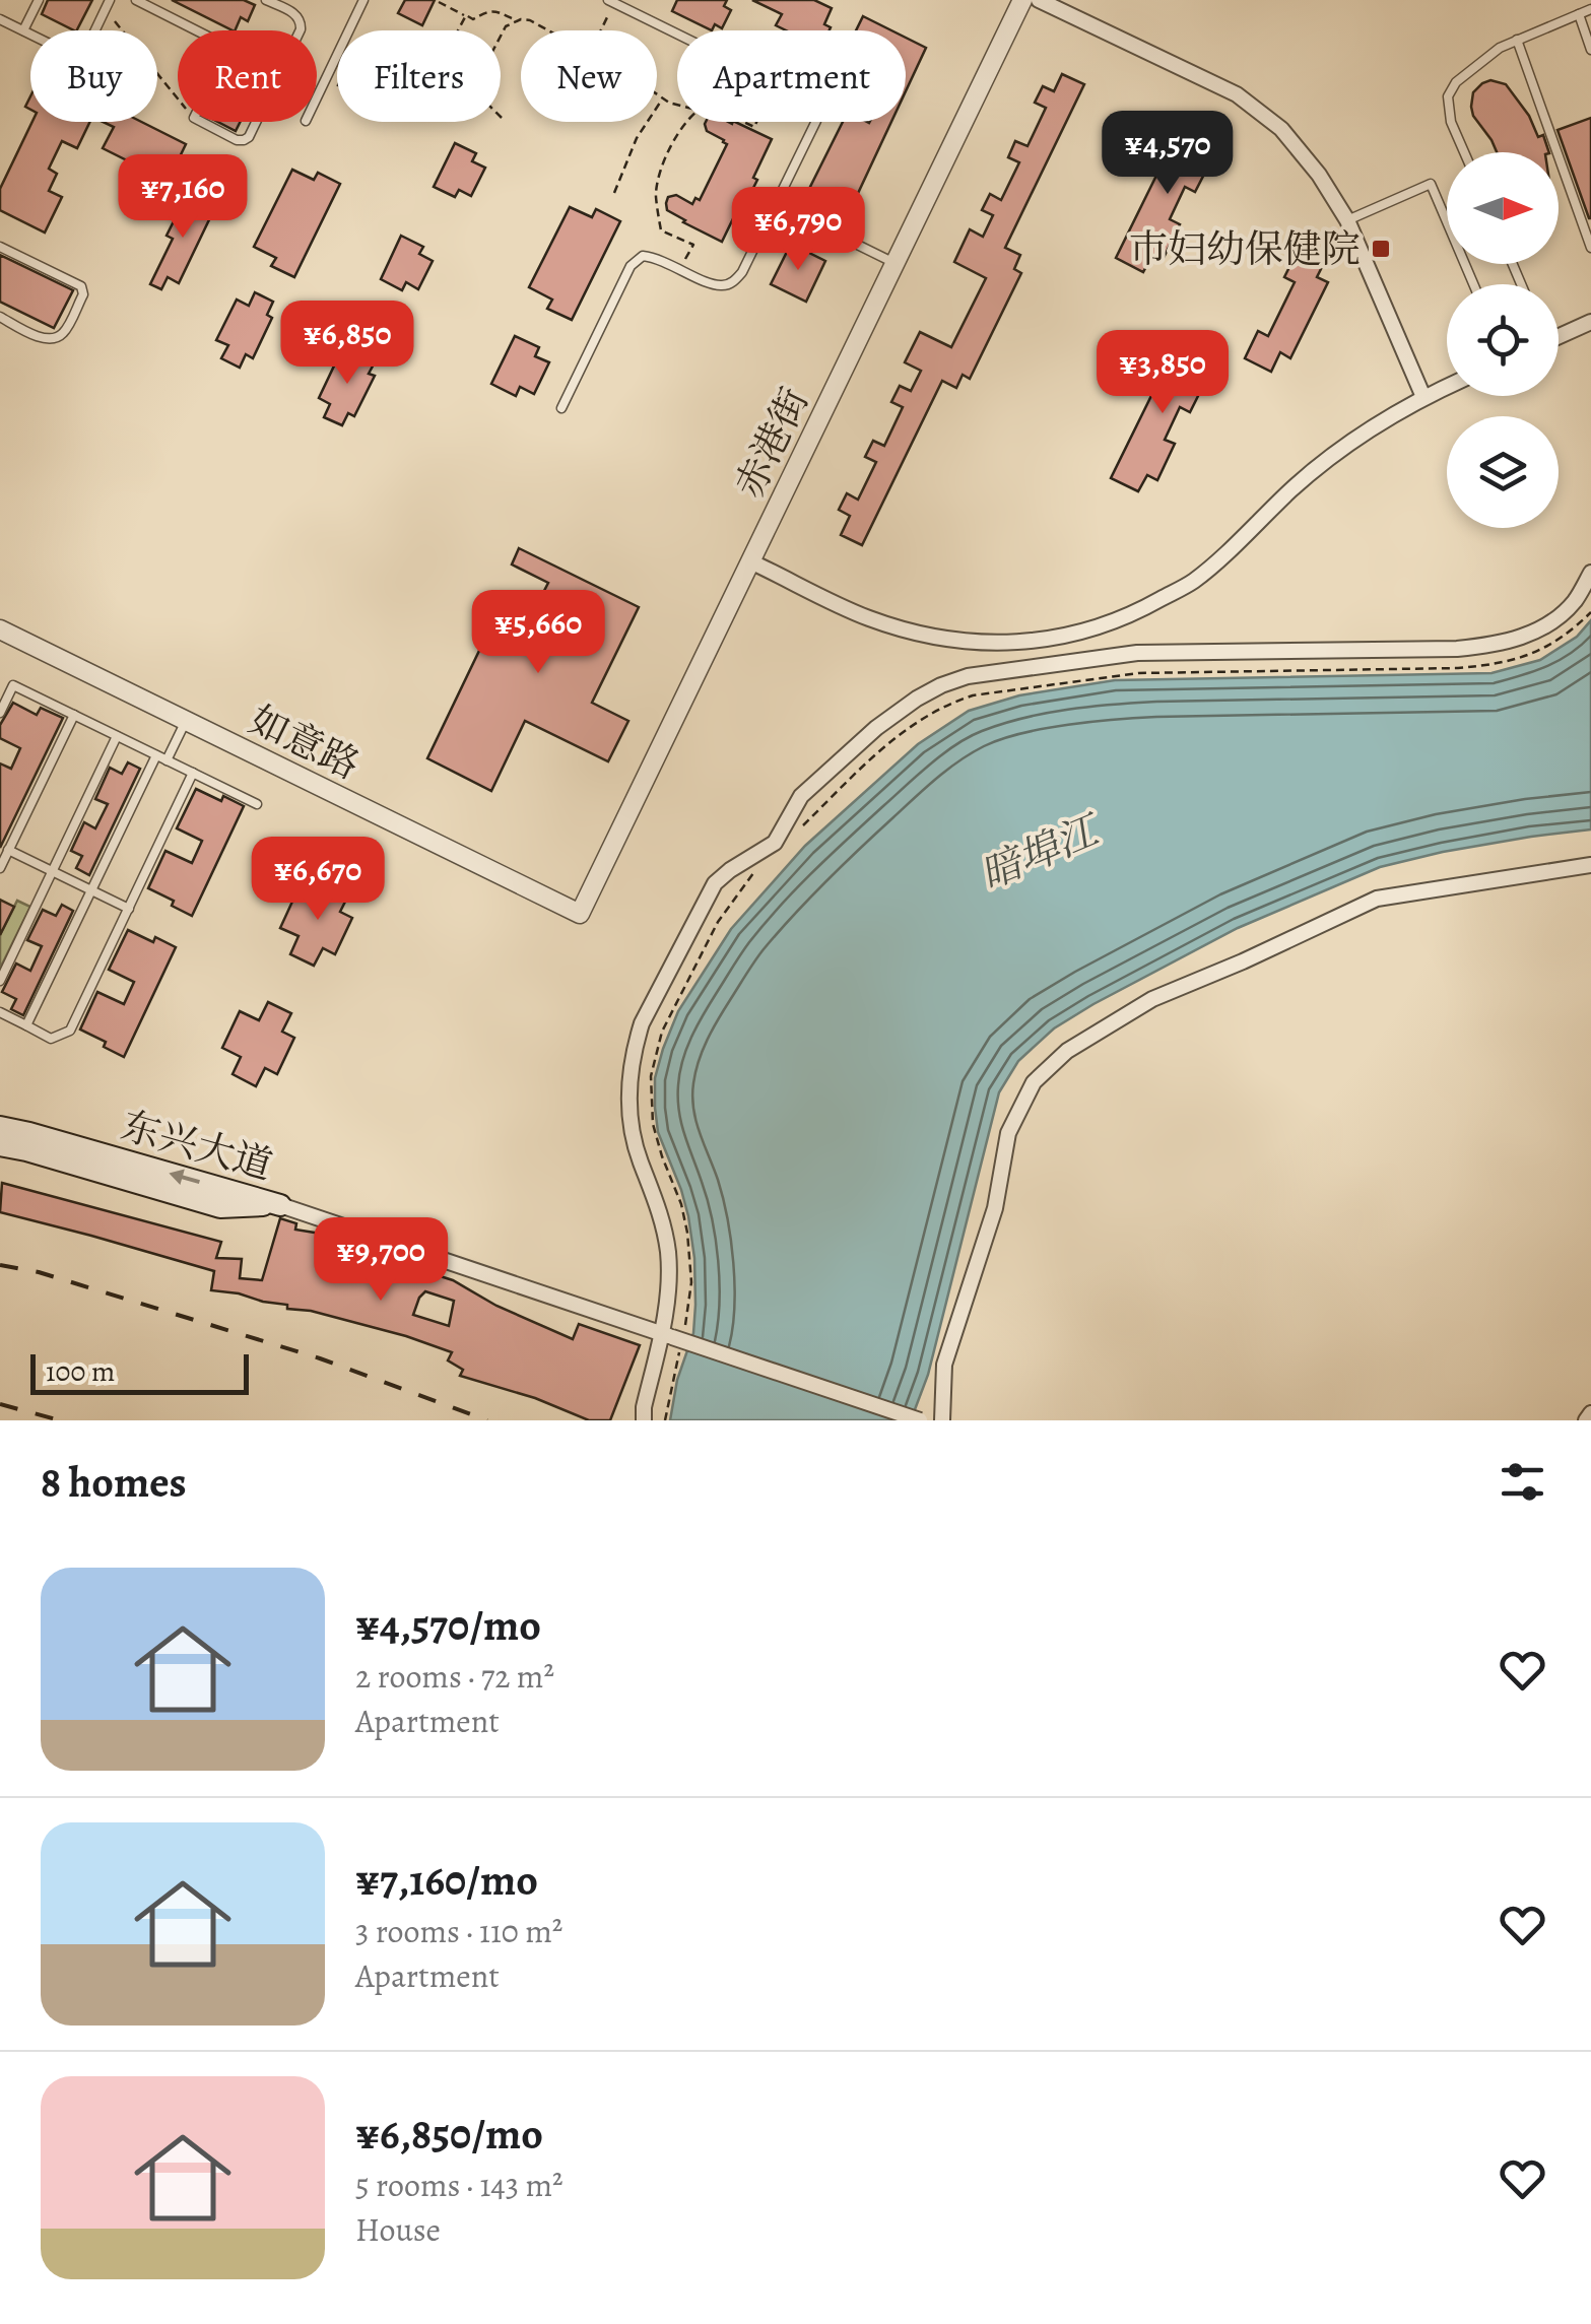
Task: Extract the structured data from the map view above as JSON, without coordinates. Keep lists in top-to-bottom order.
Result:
{
  "streets": {
    "main road": ["东兴大道"],
    "street": ["赤港街", "如意路"]
  },
  "crossings": [
    ["赤港街", "如意路"]
  ],
  "water": ["暗埠江"],
  "places": {
    "transit": ["巿妇幼保健院"]
  },
  "scale_bar": "100 m",
  "north": "right",
  "page": {
    "chip": [
      "Buy",
      "Rent",
      "Filters",
      "New",
      "Apartment"
    ],
    "price": [
      "¥4,570",
      "¥7,160",
      "¥6,790",
      "¥6,850",
      "¥3,850",
      "¥5,660",
      "¥6,670",
      "¥9,700"
    ],
    "scale": "100 m",
    "heading": "8 homes",
    "list": [
      {
        "name": "¥4,570/mo",
        "note": "2 rooms · 72 m² · Apartment"
      },
      {
        "name": "¥7,160/mo",
        "note": "3 rooms · 110 m² · Apartment"
      },
      {
        "name": "¥6,850/mo",
        "note": "5 rooms · 143 m² · House"
      }
    ]
  }
}
